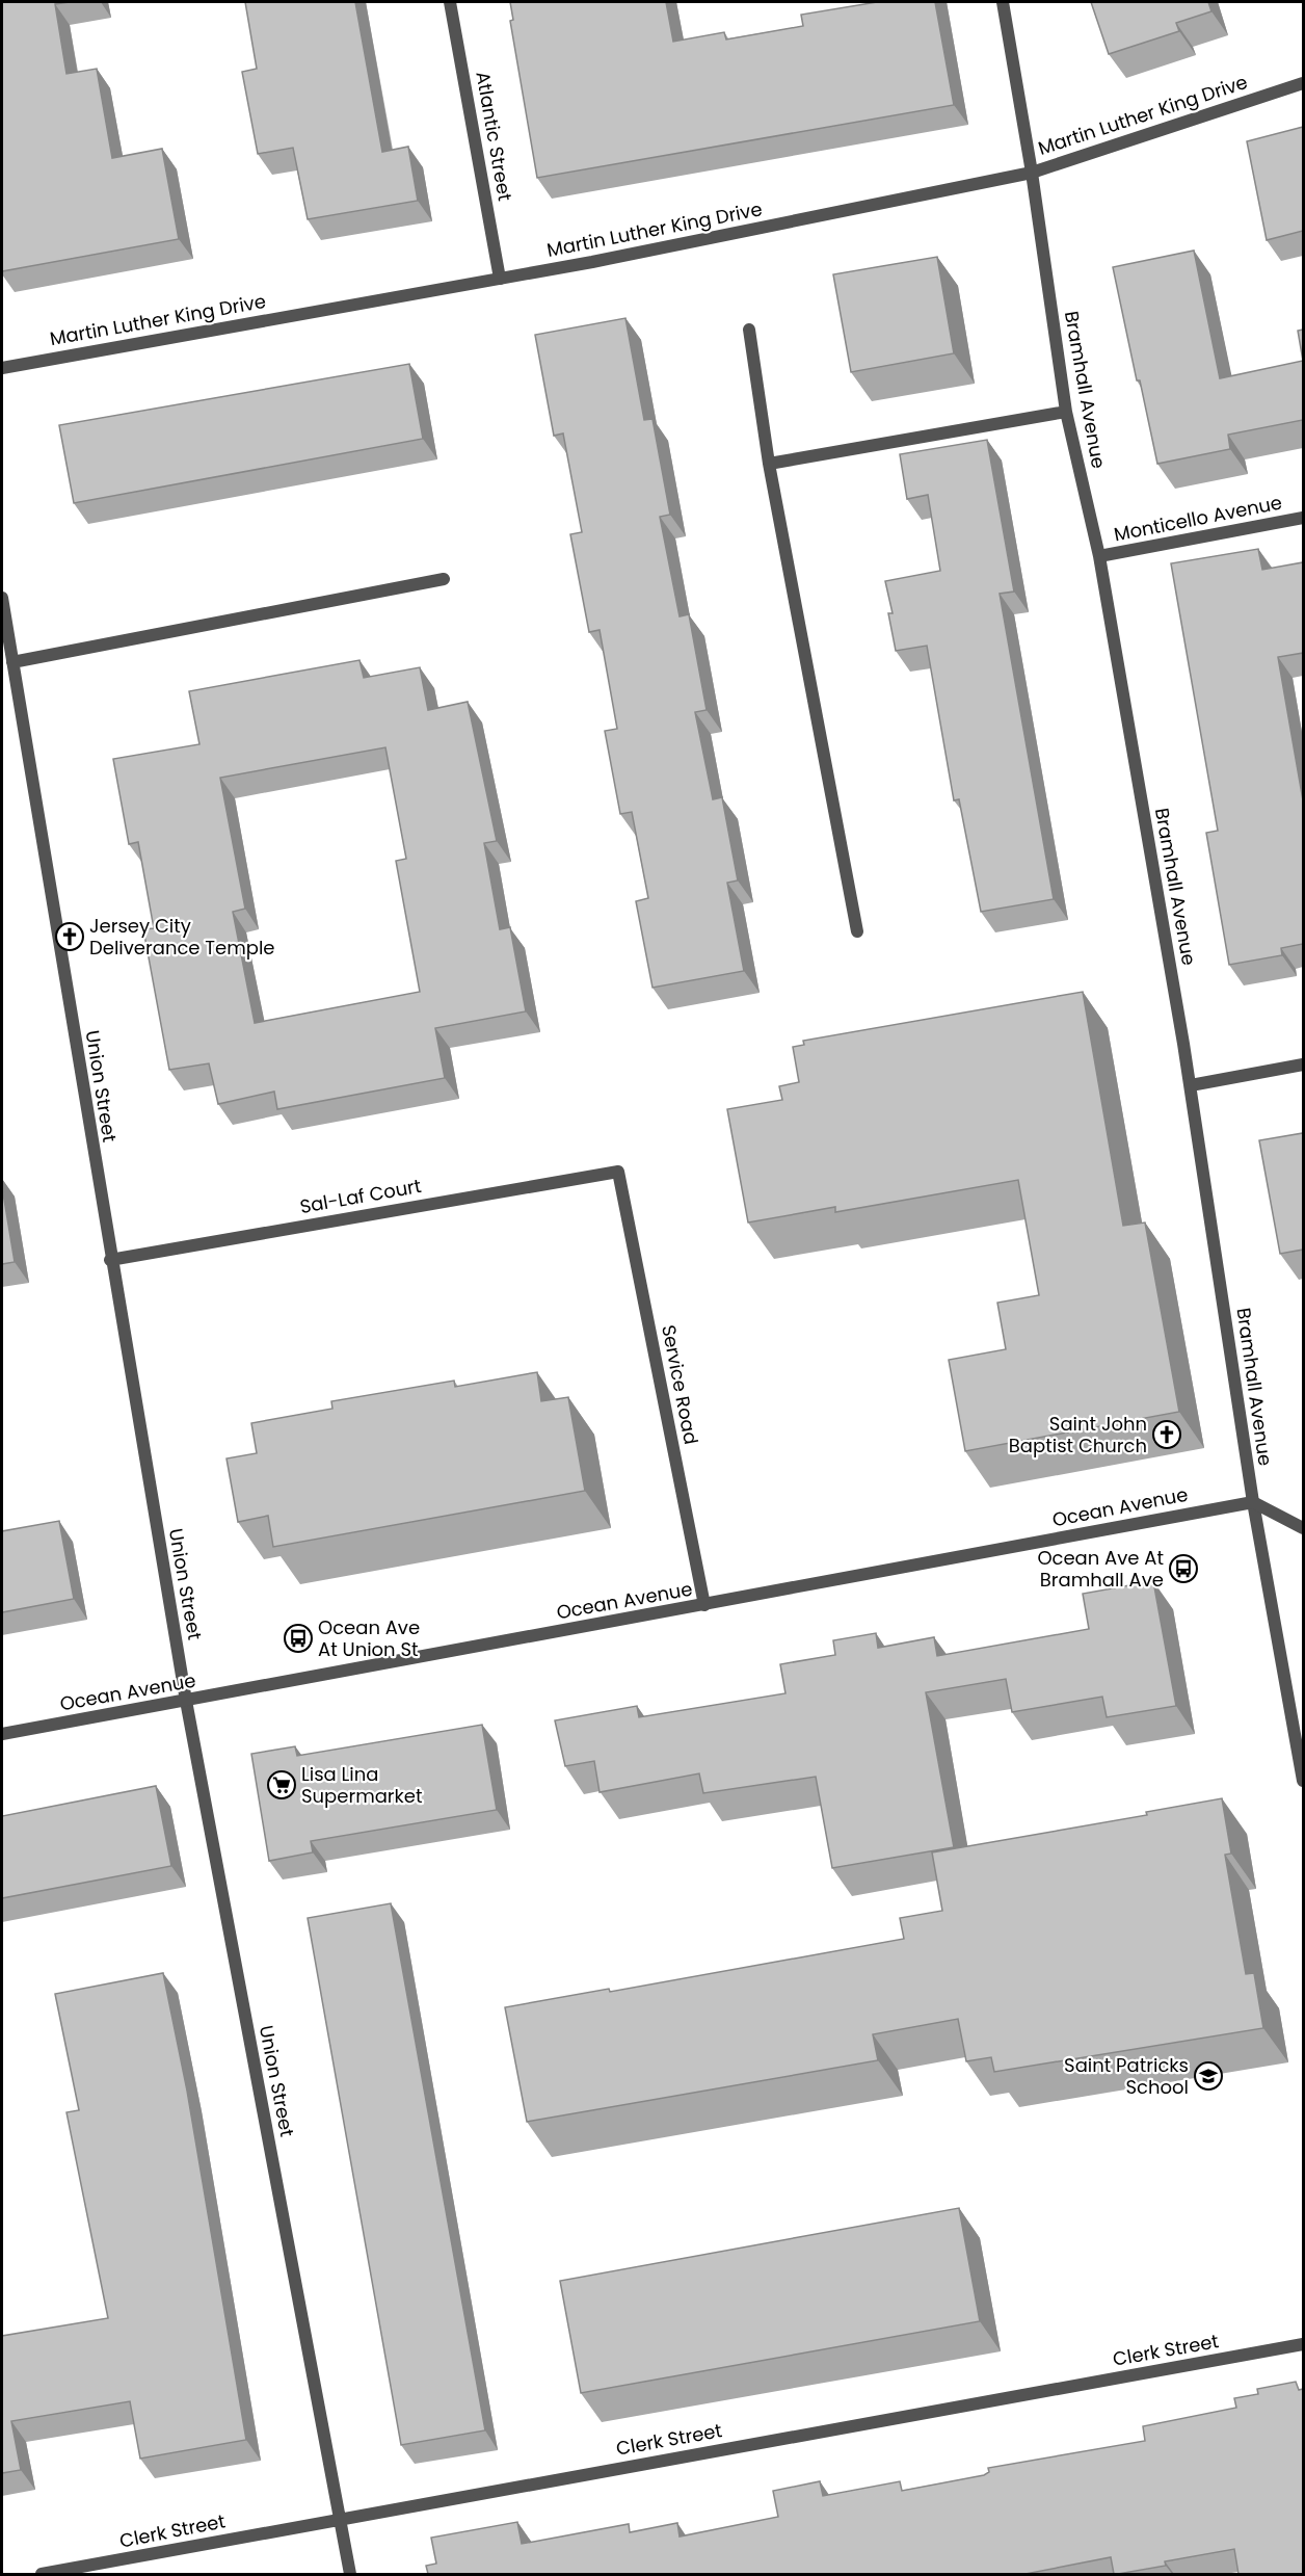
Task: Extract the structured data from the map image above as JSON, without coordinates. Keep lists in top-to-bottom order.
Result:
{
  "streets": {
    "street": [
      "Martin Luther King Drive",
      "Atlantic Street",
      "Bramhall Avenue",
      "Monticello Avenue",
      "Union Street",
      "Sal-Laf Court",
      "Service Road",
      "Ocean Avenue",
      "Clerk Street"
    ]
  },
  "crossings": [
    ["Martin Luther King Drive", "Atlantic Street"],
    ["Martin Luther King Drive", "Bramhall Avenue"],
    ["Bramhall Avenue", "Monticello Avenue"],
    ["Bramhall Avenue", "Ocean Avenue"],
    ["Union Street", "Sal-Laf Court"],
    ["Union Street", "Ocean Avenue"],
    ["Union Street", "Clerk Street"],
    ["Sal-Laf Court", "Service Road"],
    ["Service Road", "Ocean Avenue"]
  ],
  "places": {
    "church": ["Jersey City Deliverance Temple", "Saint John Baptist Church"],
    "bus stop": ["Ocean Ave At Bramhall Ave", "Ocean Ave At Union St"],
    "supermarket": ["Lisa Lina Supermarket"],
    "school or university": ["Saint Patricks School"]
  }
}
